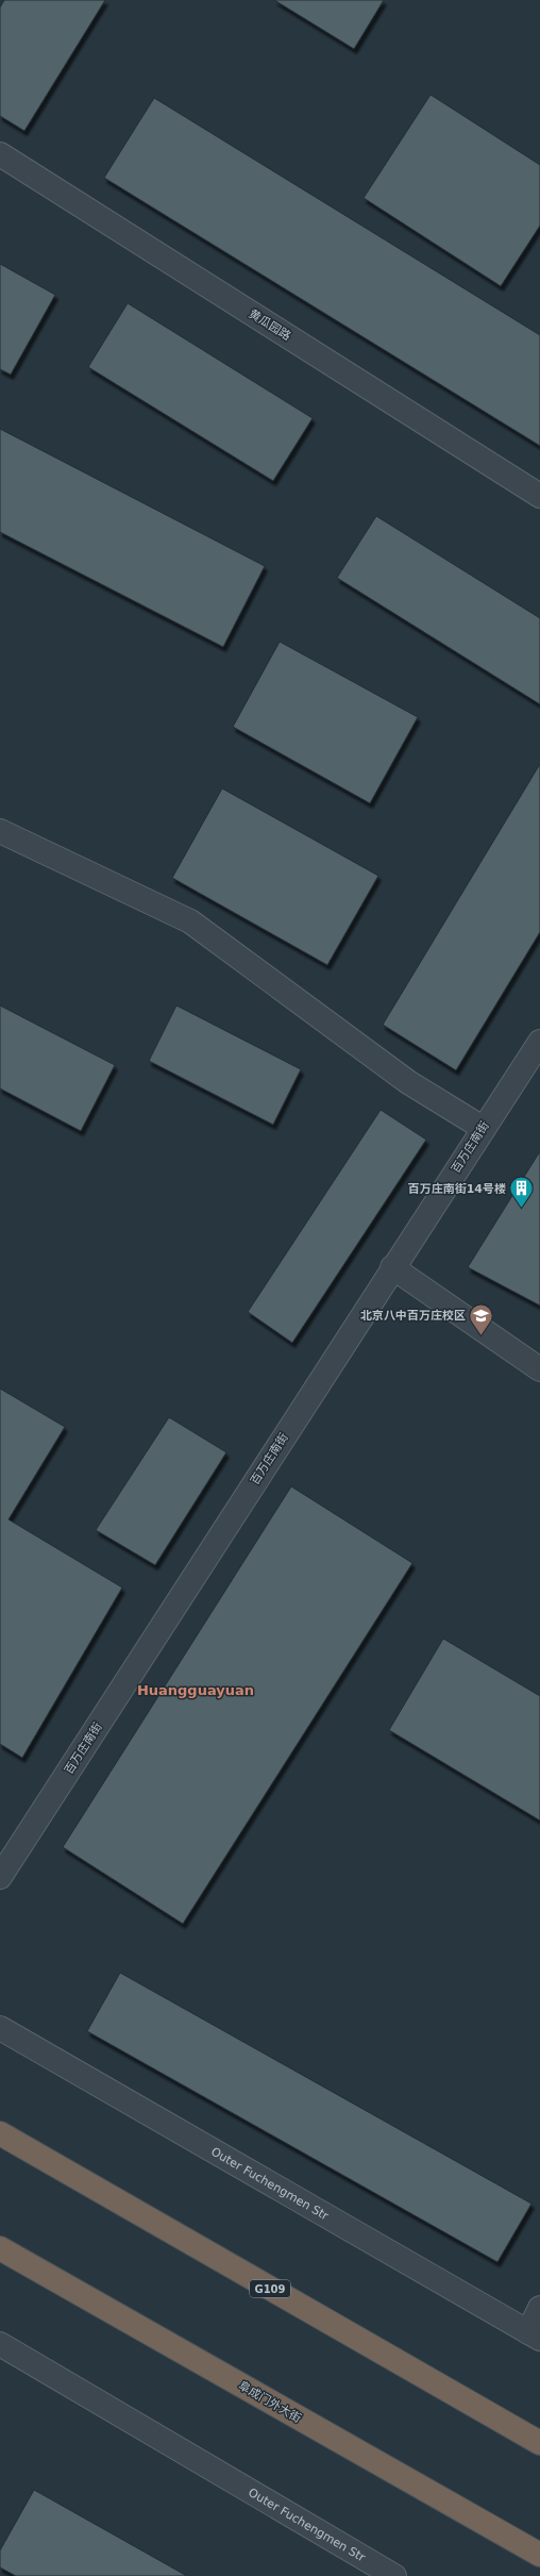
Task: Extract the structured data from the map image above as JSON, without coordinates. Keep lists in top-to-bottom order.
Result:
{
  "streets": {
    "highway": ["G109", "阜成门外大街"],
    "street": ["黄瓜园路", "百万庄南街", "Outer Fuchengmen Str"]
  },
  "districts": ["Huangguayuan"],
  "places": {
    "building": ["百万庄南街14号楼"],
    "school or university": ["北京八中百万庄校区"]
  }
}
